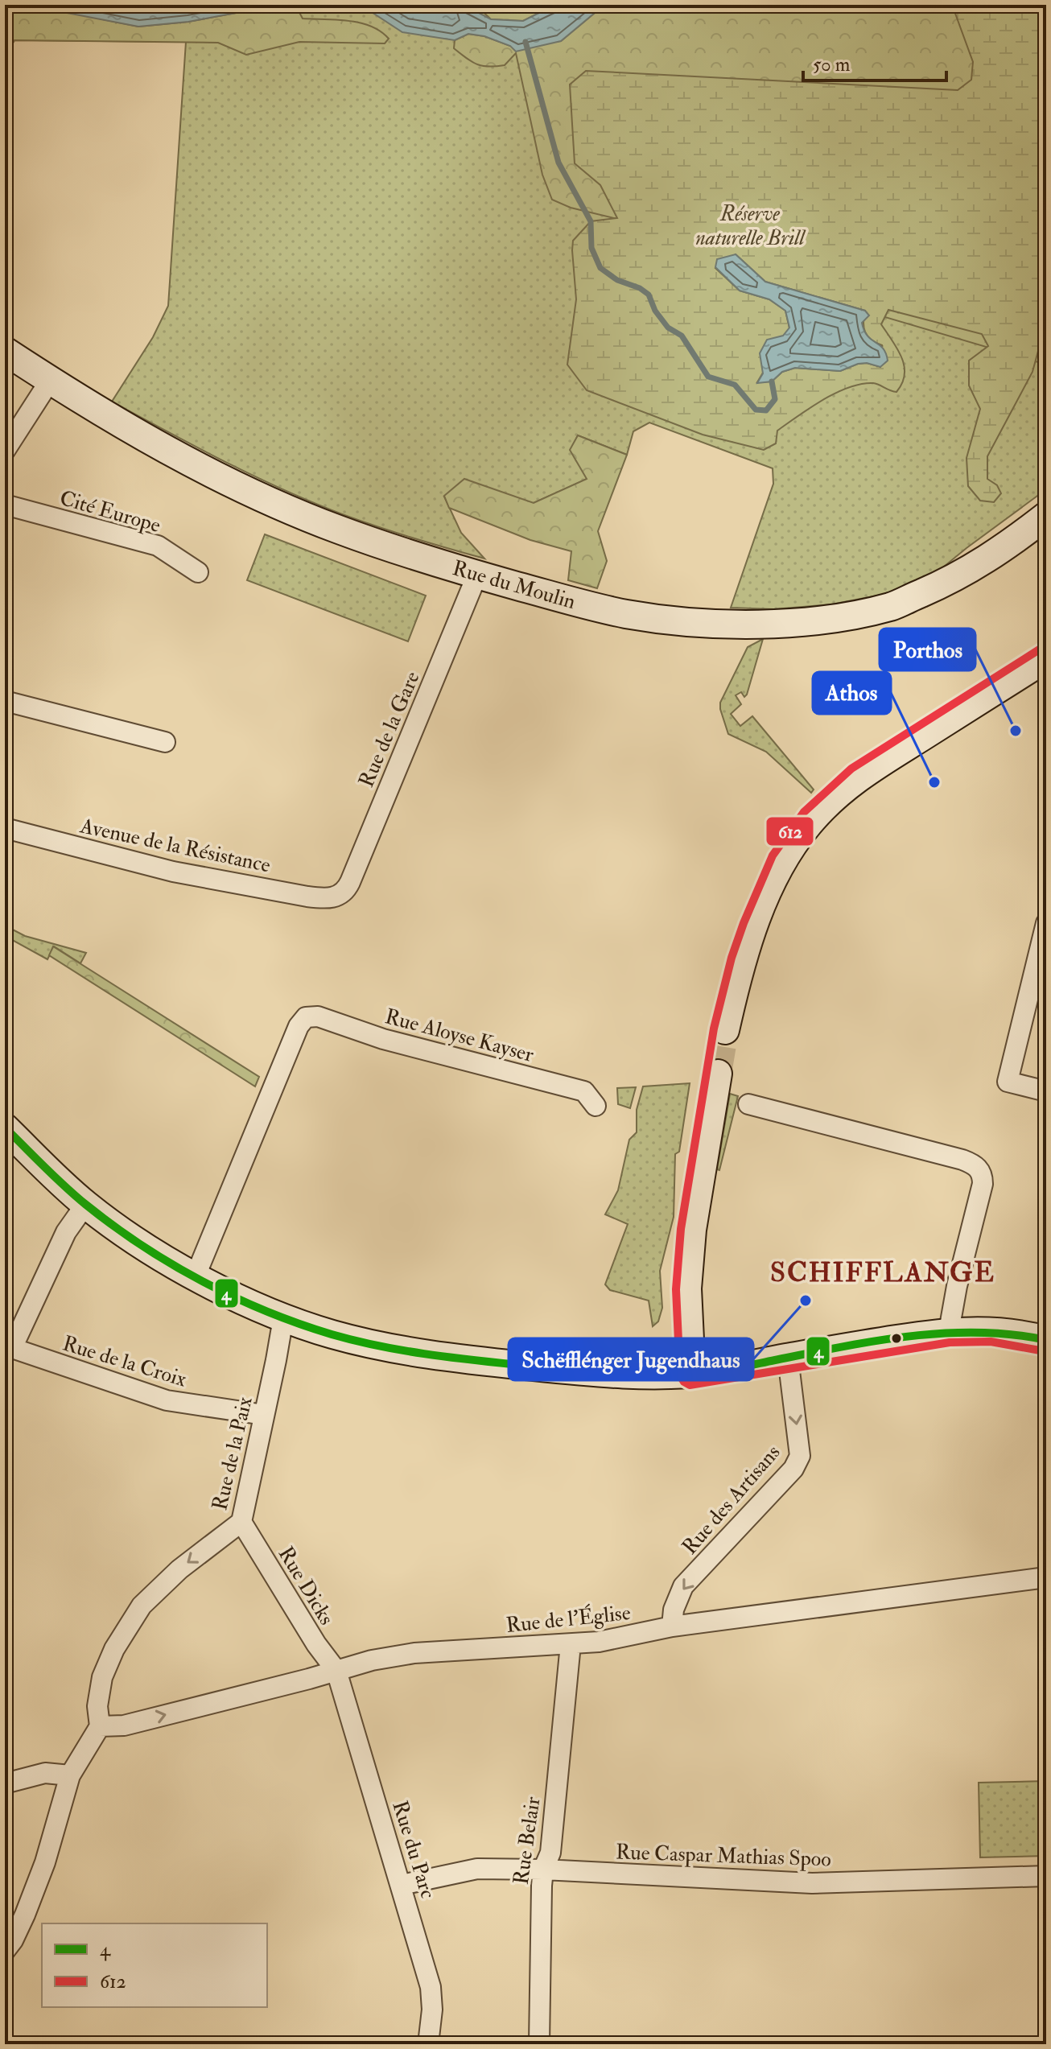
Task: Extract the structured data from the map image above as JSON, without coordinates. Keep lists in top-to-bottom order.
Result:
{
  "streets": {
    "street": [
      "Cité Europe",
      "Rue du Moulin",
      "Rue de la Gare",
      "Avenue de la Résistance",
      "Rue Aloyse Kayser",
      "Rue de la Croix",
      "Rue de la Paix",
      "Rue des Artisans",
      "Rue Dicks",
      "Rue de l'Église",
      "Rue Belair",
      "Rue du Parc",
      "Rue Caspar Mathias Spoo"
    ]
  },
  "crossings": [
    ["Rue du Moulin", "Rue de la Gare"],
    ["Rue de la Gare", "Avenue de la Résistance"],
    ["Rue de la Croix", "Rue de la Paix"],
    ["Rue de la Paix", "Rue Dicks"],
    ["Rue de la Paix", "Rue de l'Église"],
    ["Rue des Artisans", "Rue de l'Église"],
    ["Rue Dicks", "Rue de l'Église"],
    ["Rue Dicks", "Rue du Parc"],
    ["Rue de l'Église", "Rue Belair"],
    ["Rue de l'Église", "Rue du Parc"],
    ["Rue Belair", "Rue Caspar Mathias Spoo"],
    ["Rue du Parc", "Rue Caspar Mathias Spoo"]
  ],
  "one_way": ["Rue de la Paix", "Rue des Artisans"],
  "districts": ["SCHIFFLANGE"],
  "parks": ["Réserve naturelle Brill"],
  "places": ["Porthos", "Athos", "Schëfflénger Jugendhaus"],
  "lines": ["transit line 612", "transit line 4"],
  "legend": ["4", "612"],
  "scale_bar": "50 m"
}
